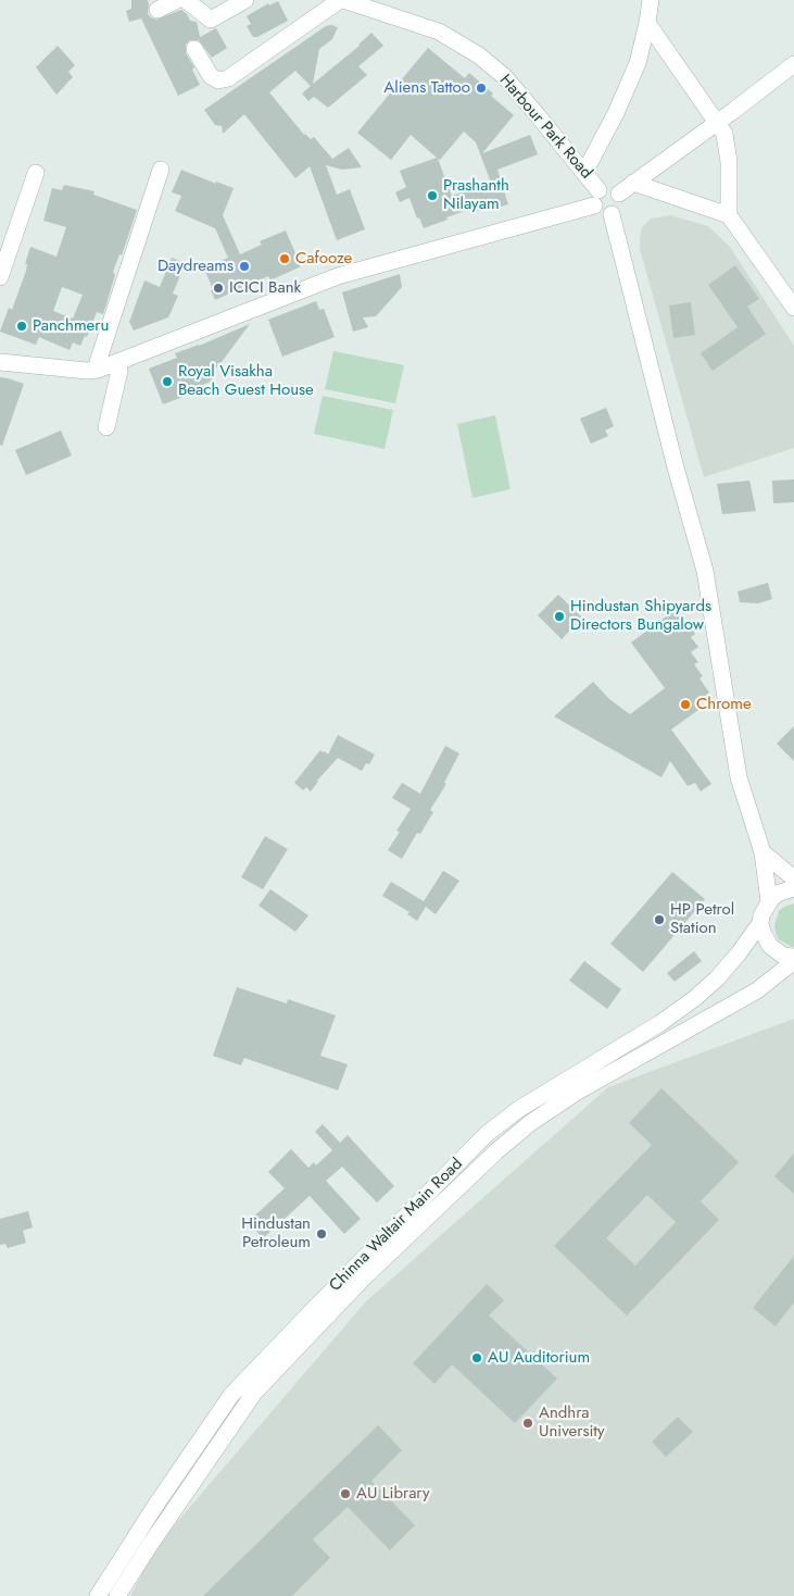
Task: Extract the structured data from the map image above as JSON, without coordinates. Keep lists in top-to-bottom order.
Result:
{
  "streets": {
    "street": ["Harbour Park Road", "Chinna Waltair Main Road"]
  },
  "places": [
    "Aliens Tattoo",
    "Prashanth Nilayam",
    "Cafooze",
    "Daydreams",
    "ICICI Bank",
    "Panchmeru",
    "Royal Visakha Beach Guest House",
    "Hindustan Shipyards Directors Bungalow",
    "Chrome",
    "HP Petrol Station",
    "Hindustan Petroleum",
    "AU Auditorium",
    "Andhra University",
    "AU Library"
  ]
}
